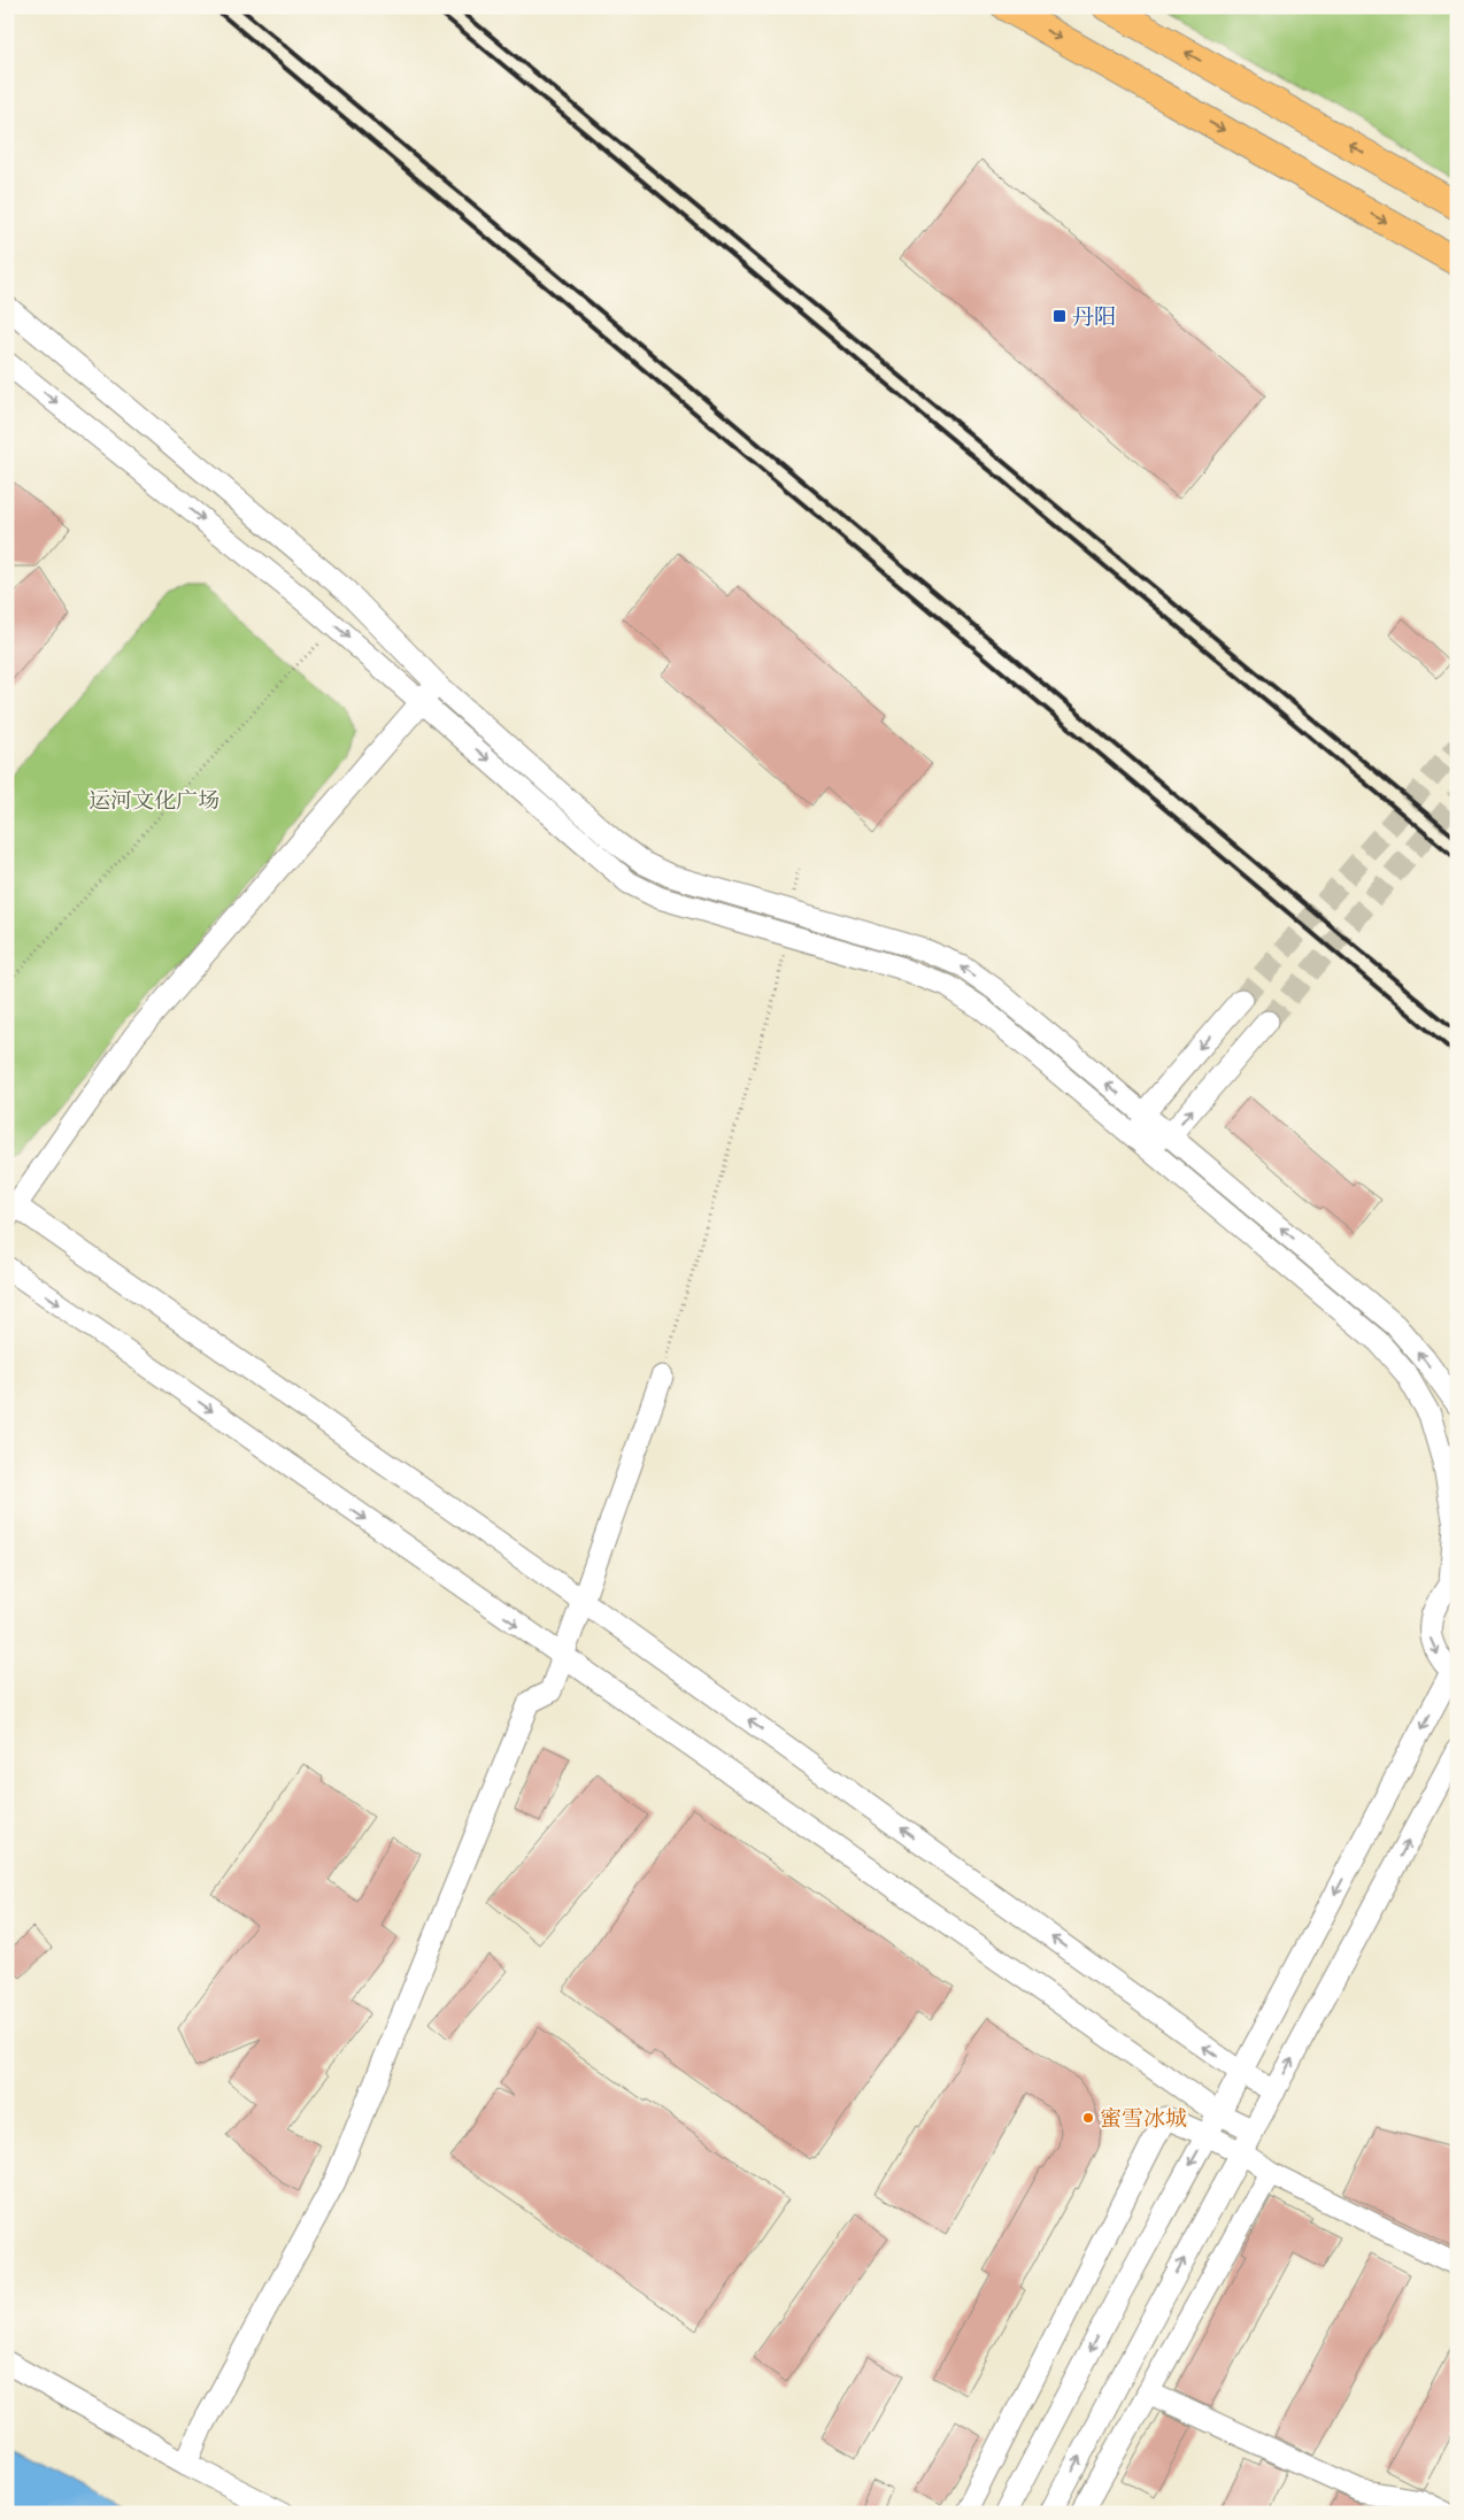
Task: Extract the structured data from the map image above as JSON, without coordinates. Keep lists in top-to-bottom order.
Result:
{
  "parks": ["运河文化广场"],
  "places": {
    "transit": ["丹阳"],
    "other": ["蜜雪冰城"]
  }
}
